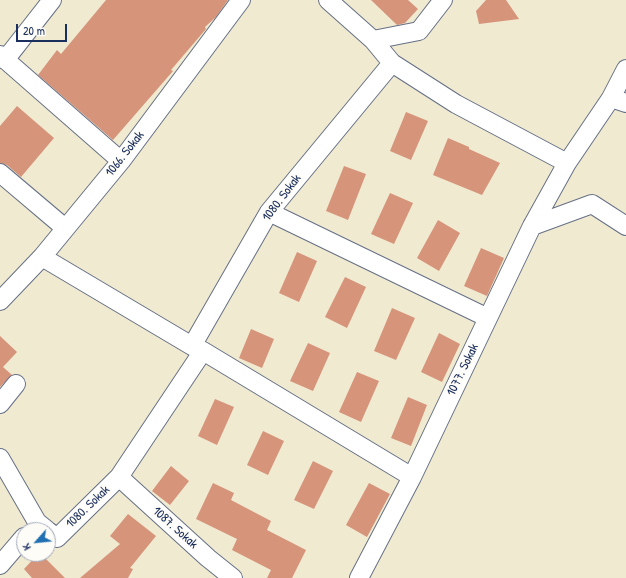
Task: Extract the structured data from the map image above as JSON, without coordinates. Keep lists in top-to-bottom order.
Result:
{
  "streets": {
    "street": [
      "1066. Sokak",
      "1080. Sokak",
      "1077. Sokak",
      "1087. Sokak"
    ]
  },
  "crossings": [
    ["1080. Sokak", "1087. Sokak"]
  ],
  "scale_bar": "20 m",
  "north": "bottom left"
}
